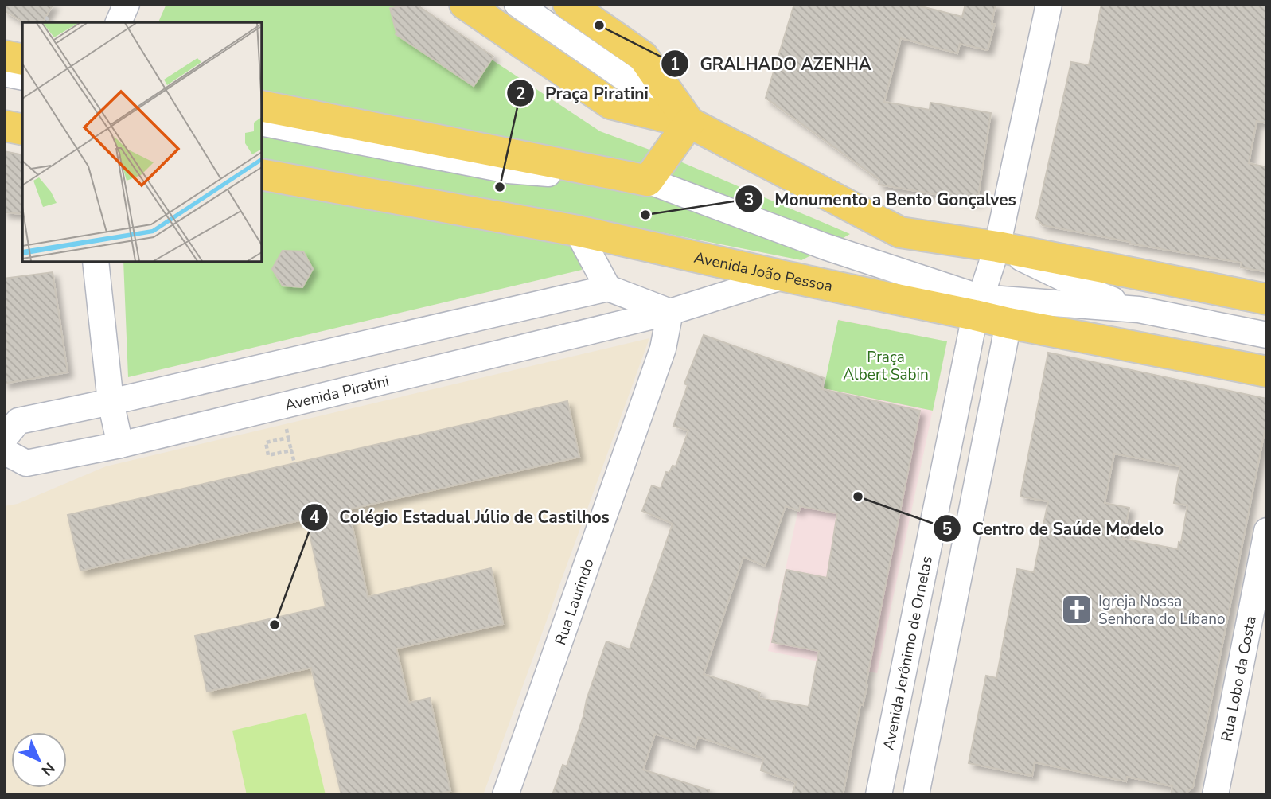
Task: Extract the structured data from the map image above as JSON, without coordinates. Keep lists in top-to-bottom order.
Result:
{
  "streets": {
    "main road": ["Avenida João Pessoa"],
    "street": [
      "Avenida Piratini",
      "Rua Laurindo",
      "Avenida Jerônimo de Ornelas",
      "Rua Lobo da Costa"
    ]
  },
  "crossings": [
    ["Avenida João Pessoa", "Avenida Piratini"],
    ["Avenida João Pessoa", "Avenida Jerônimo de Ornelas"],
    ["Avenida Piratini", "Rua Laurindo"]
  ],
  "parks": ["Praça Albert Sabin"],
  "places": {
    "other": [
      "GRALHADO AZENHA",
      "Praça Piratini",
      "Monumento a Bento Gonçalves",
      "Centro de Saúde Modelo",
      "Colégio Estadual Júlio de Castilhos"
    ],
    "church": ["Igreja Nossa Senhora do Líbano"]
  },
  "north": "bottom right"
}
